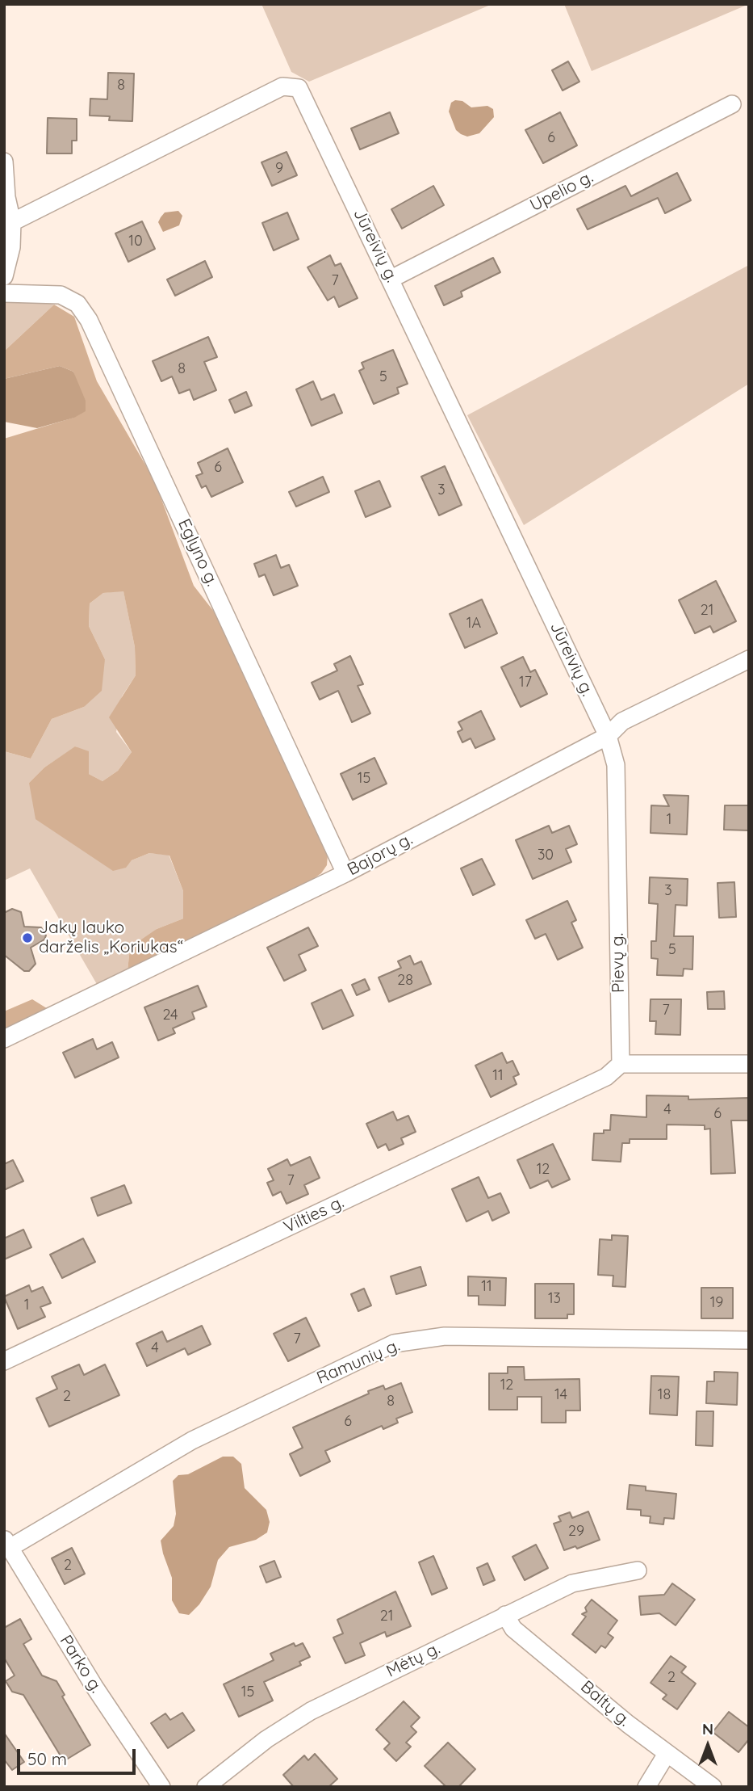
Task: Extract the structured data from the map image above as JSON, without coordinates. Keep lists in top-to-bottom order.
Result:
{
  "streets": {
    "street": [
      "Upelio g.",
      "Jūreivių g.",
      "Eglyno g.",
      "Bajorų g.",
      "Pievų g.",
      "Vilties g.",
      "Ramunių g.",
      "Mėtų g.",
      "Parko g.",
      "Baltų g."
    ]
  },
  "crossings": [
    ["Upelio g.", "Jūreivių g."],
    ["Jūreivių g.", "Bajorų g."],
    ["Jūreivių g.", "Pievų g."],
    ["Eglyno g.", "Bajorų g."],
    ["Bajorų g.", "Pievų g."],
    ["Pievų g.", "Vilties g."],
    ["Ramunių g.", "Parko g."],
    ["Mėtų g.", "Baltų g."]
  ],
  "places": ["Jakų lauko darželis „Koriukas“"],
  "house_numbers": [
    "8",
    "6",
    "9",
    "10",
    "7",
    "8",
    "5",
    "6",
    "3",
    "21",
    "1A",
    "17",
    "15",
    "1",
    "30",
    "3",
    "5",
    "28",
    "7",
    "24",
    "11",
    "4",
    "6",
    "12",
    "7",
    "11",
    "13",
    "19",
    "1",
    "7",
    "4",
    "12",
    "14",
    "18",
    "2",
    "8",
    "6",
    "29",
    "2",
    "21",
    "2",
    "15"
  ],
  "scale_bar": "50 m",
  "north": "top"
}
